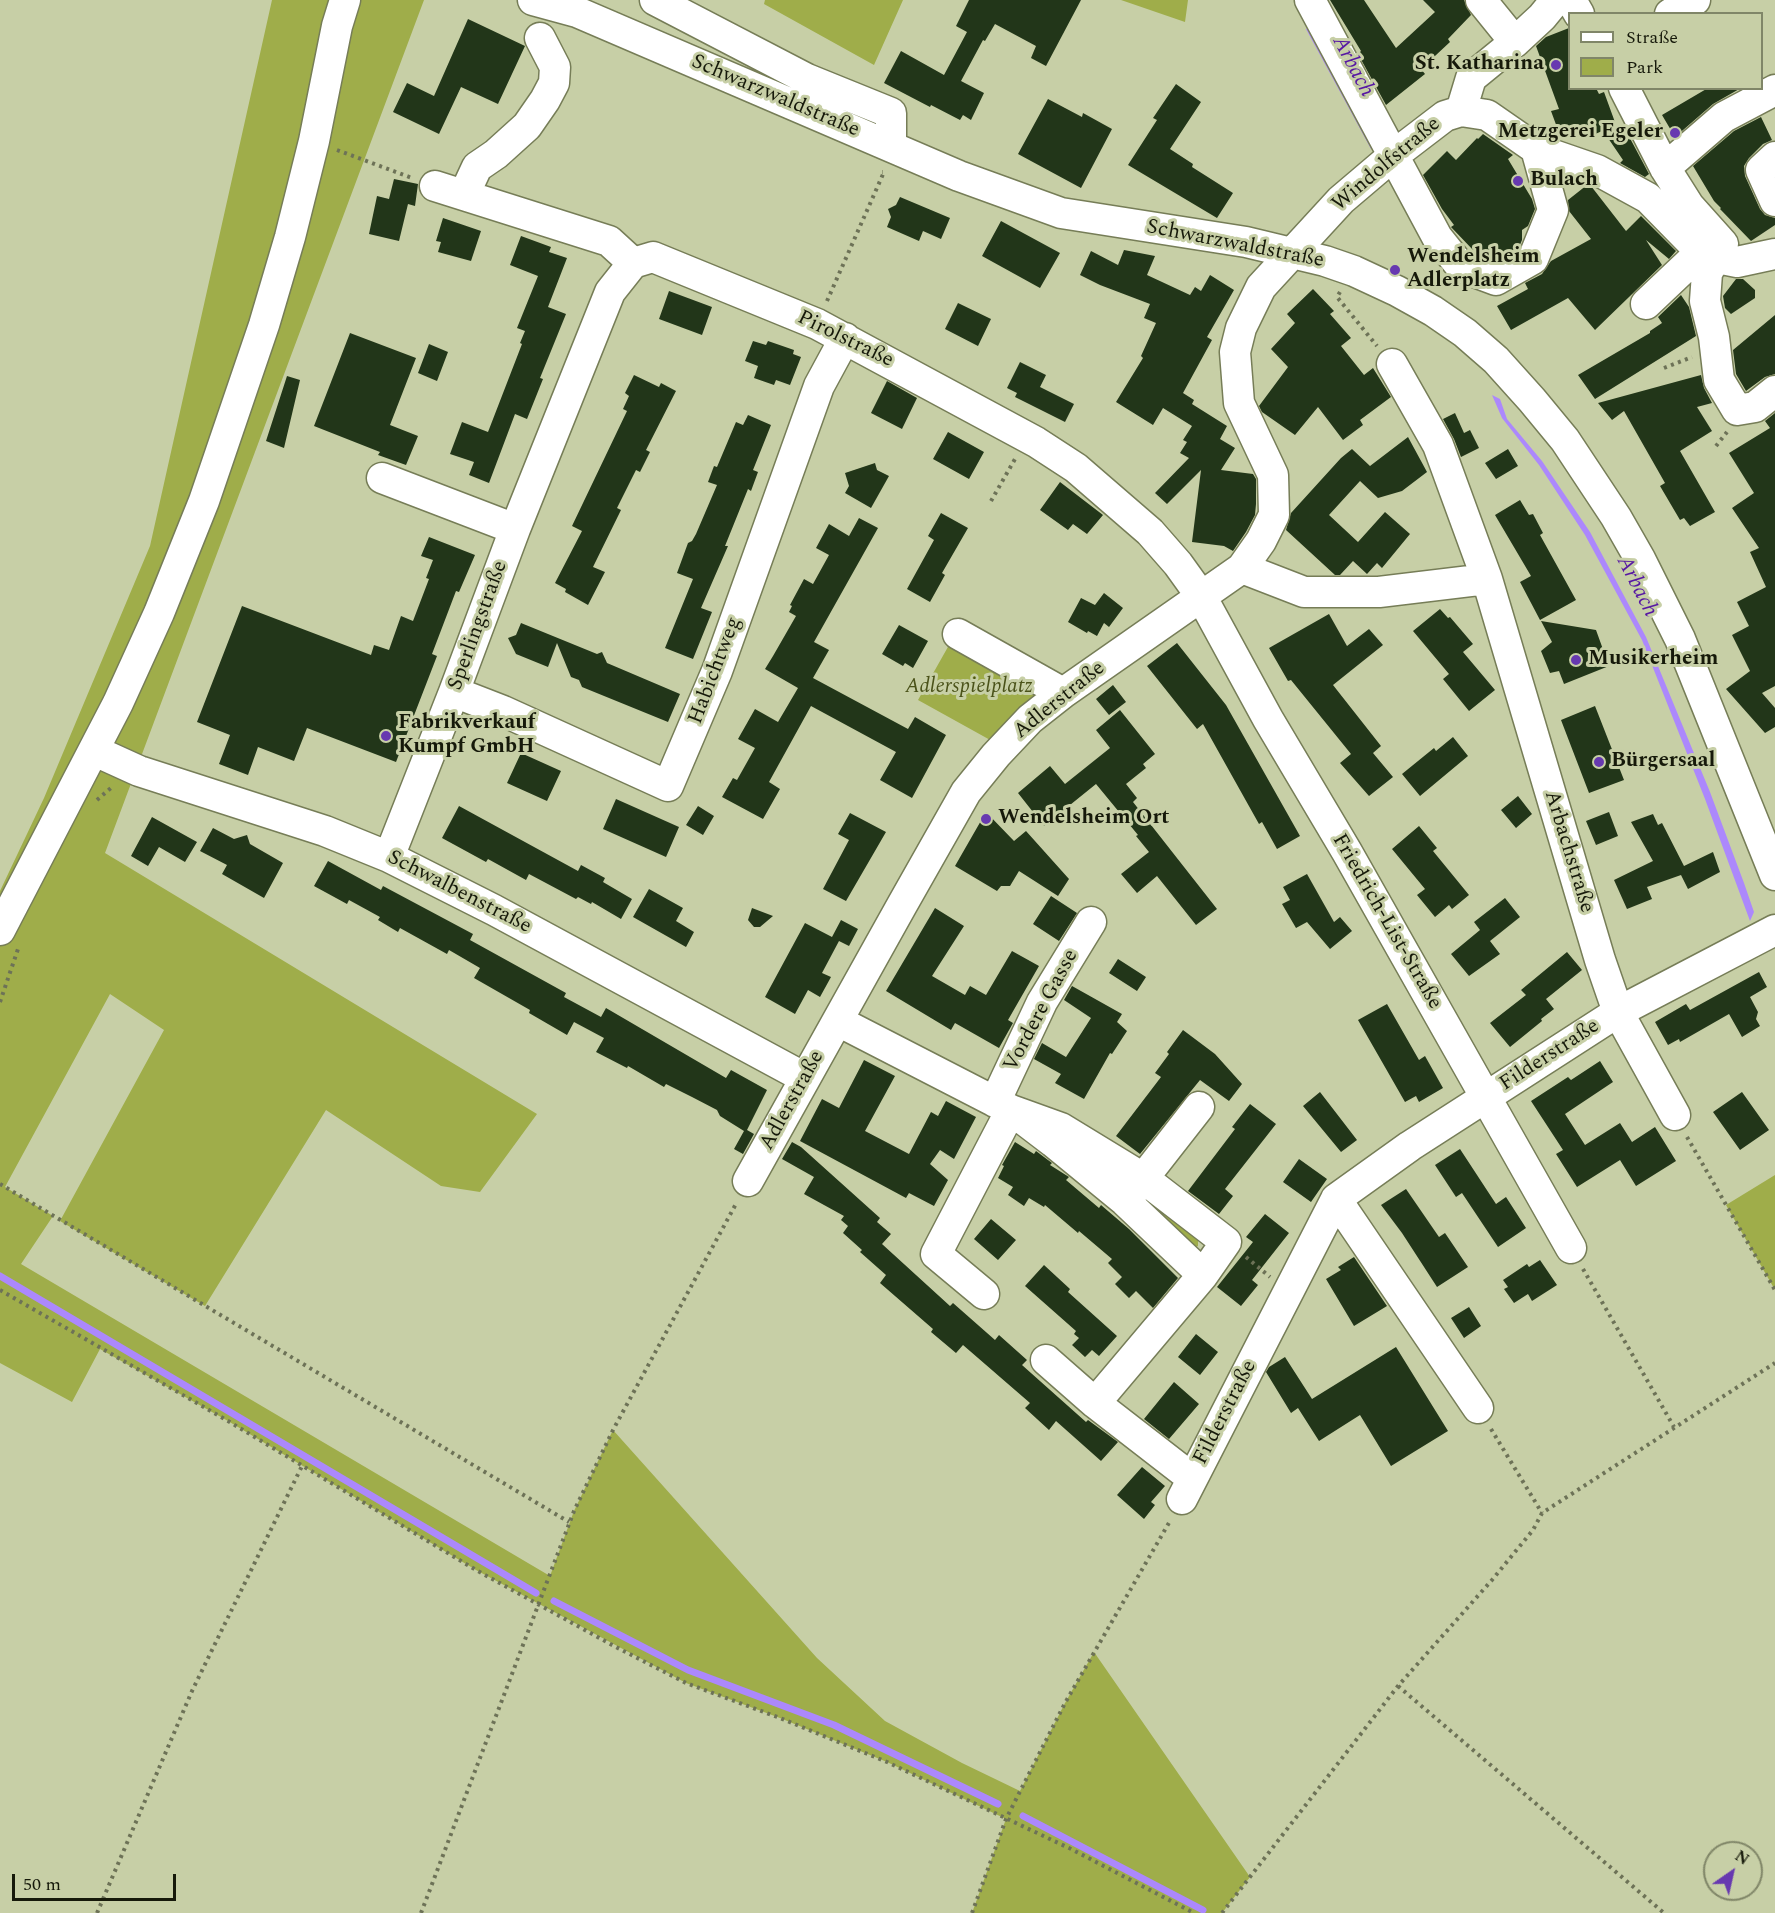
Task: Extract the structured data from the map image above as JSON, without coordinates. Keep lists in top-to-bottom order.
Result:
{
  "streets": {
    "street": [
      "Schwarzwaldstraße",
      "Windolfstraße",
      "Pirolstraße",
      "Sperlingstraße",
      "Habichtweg",
      "Adlerstraße",
      "Arbachstraße",
      "Schwalbenstraße",
      "Friedrich-List-Straße",
      "Vordere Gasse",
      "Filderstraße"
    ]
  },
  "crossings": [
    ["Schwarzwaldstraße", "Windolfstraße"],
    ["Schwarzwaldstraße", "Adlerstraße"],
    ["Windolfstraße", "Adlerstraße"],
    ["Pirolstraße", "Sperlingstraße"],
    ["Pirolstraße", "Habichtweg"],
    ["Pirolstraße", "Adlerstraße"],
    ["Pirolstraße", "Friedrich-List-Straße"],
    ["Sperlingstraße", "Habichtweg"],
    ["Sperlingstraße", "Schwalbenstraße"],
    ["Adlerstraße", "Schwalbenstraße"],
    ["Adlerstraße", "Friedrich-List-Straße"],
    ["Arbachstraße", "Filderstraße"],
    ["Friedrich-List-Straße", "Filderstraße"]
  ],
  "water": ["Arbach"],
  "parks": ["Adlerspielplatz"],
  "places": [
    "St. Katharina",
    "Metzgerei Egeler",
    "Bulach",
    "Wendelsheim Adlerplatz",
    "Musikerheim",
    "Fabrikverkauf Kumpf GmbH",
    "Bürgersaal",
    "Wendelsheim Ort"
  ],
  "legend": ["Straße", "Park"],
  "scale_bar": "50 m",
  "north": "top right"
}
